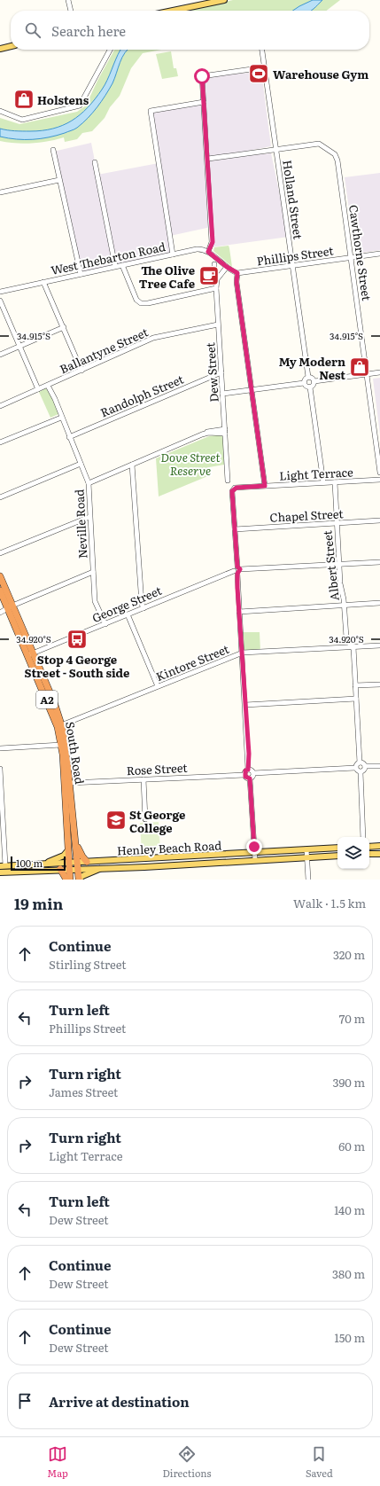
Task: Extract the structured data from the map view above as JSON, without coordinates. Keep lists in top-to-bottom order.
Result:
{
  "streets": {
    "highway": ["A2", "South Road"],
    "main road": ["Henley Beach Road"],
    "street": [
      "Holland Street",
      "Cawthorne Street",
      "Phillips Street",
      "West Thebarton Road",
      "Ballantyne Street",
      "Dew Street",
      "Randolph Street",
      "Light Terrace",
      "Chapel Street",
      "Neville Road",
      "Albert Street",
      "George Street",
      "Kintore Street",
      "Rose Street"
    ]
  },
  "crossings": [
    ["Holland Street", "Cawthorne Street"],
    ["Holland Street", "Phillips Street"],
    ["Cawthorne Street", "Phillips Street"],
    ["Ballantyne Street", "Dew Street"],
    ["Ballantyne Street", "Neville Road"],
    ["Dew Street", "Randolph Street"],
    ["Randolph Street", "Neville Road"],
    ["Light Terrace", "Chapel Street"],
    ["Light Terrace", "Albert Street"],
    ["Chapel Street", "Albert Street"],
    ["Neville Road", "George Street"],
    ["Albert Street", "George Street"],
    ["Albert Street", "Kintore Street"],
    ["George Street", "South Road"],
    ["Kintore Street", "South Road"],
    ["South Road", "Rose Street"],
    ["South Road", "Henley Beach Road"]
  ],
  "parks": ["Dove Street Reserve"],
  "places": {
    "sports": ["Warehouse Gym"],
    "shop": ["Holstens", "My Modern Nest"],
    "cafe": ["The Olive Tree Cafe"],
    "bus stop": ["Stop 4 George Street - South side"],
    "school or university": ["St George College"]
  },
  "scale_bar": "100 m",
  "page": {
    "search": "Search here",
    "scale": "100 m",
    "heading": ["19 min", "Walk · 1.5 km"],
    "list": [
      ["Continue", "Stirling Street", "320 m"],
      ["Turn left", "Phillips Street", "70 m"],
      ["Turn right", "James Street", "390 m"],
      ["Turn right", "Light Terrace", "60 m"],
      ["Turn left", "Dew Street", "140 m"],
      ["Continue", "Dew Street", "380 m"],
      ["Continue", "Dew Street", "150 m"],
      "Arrive at destination"
    ],
    "nav": ["Map", "Directions", "Saved"]
  },
  "coordinates": ["34.915°S", "34.920°S"]
}
